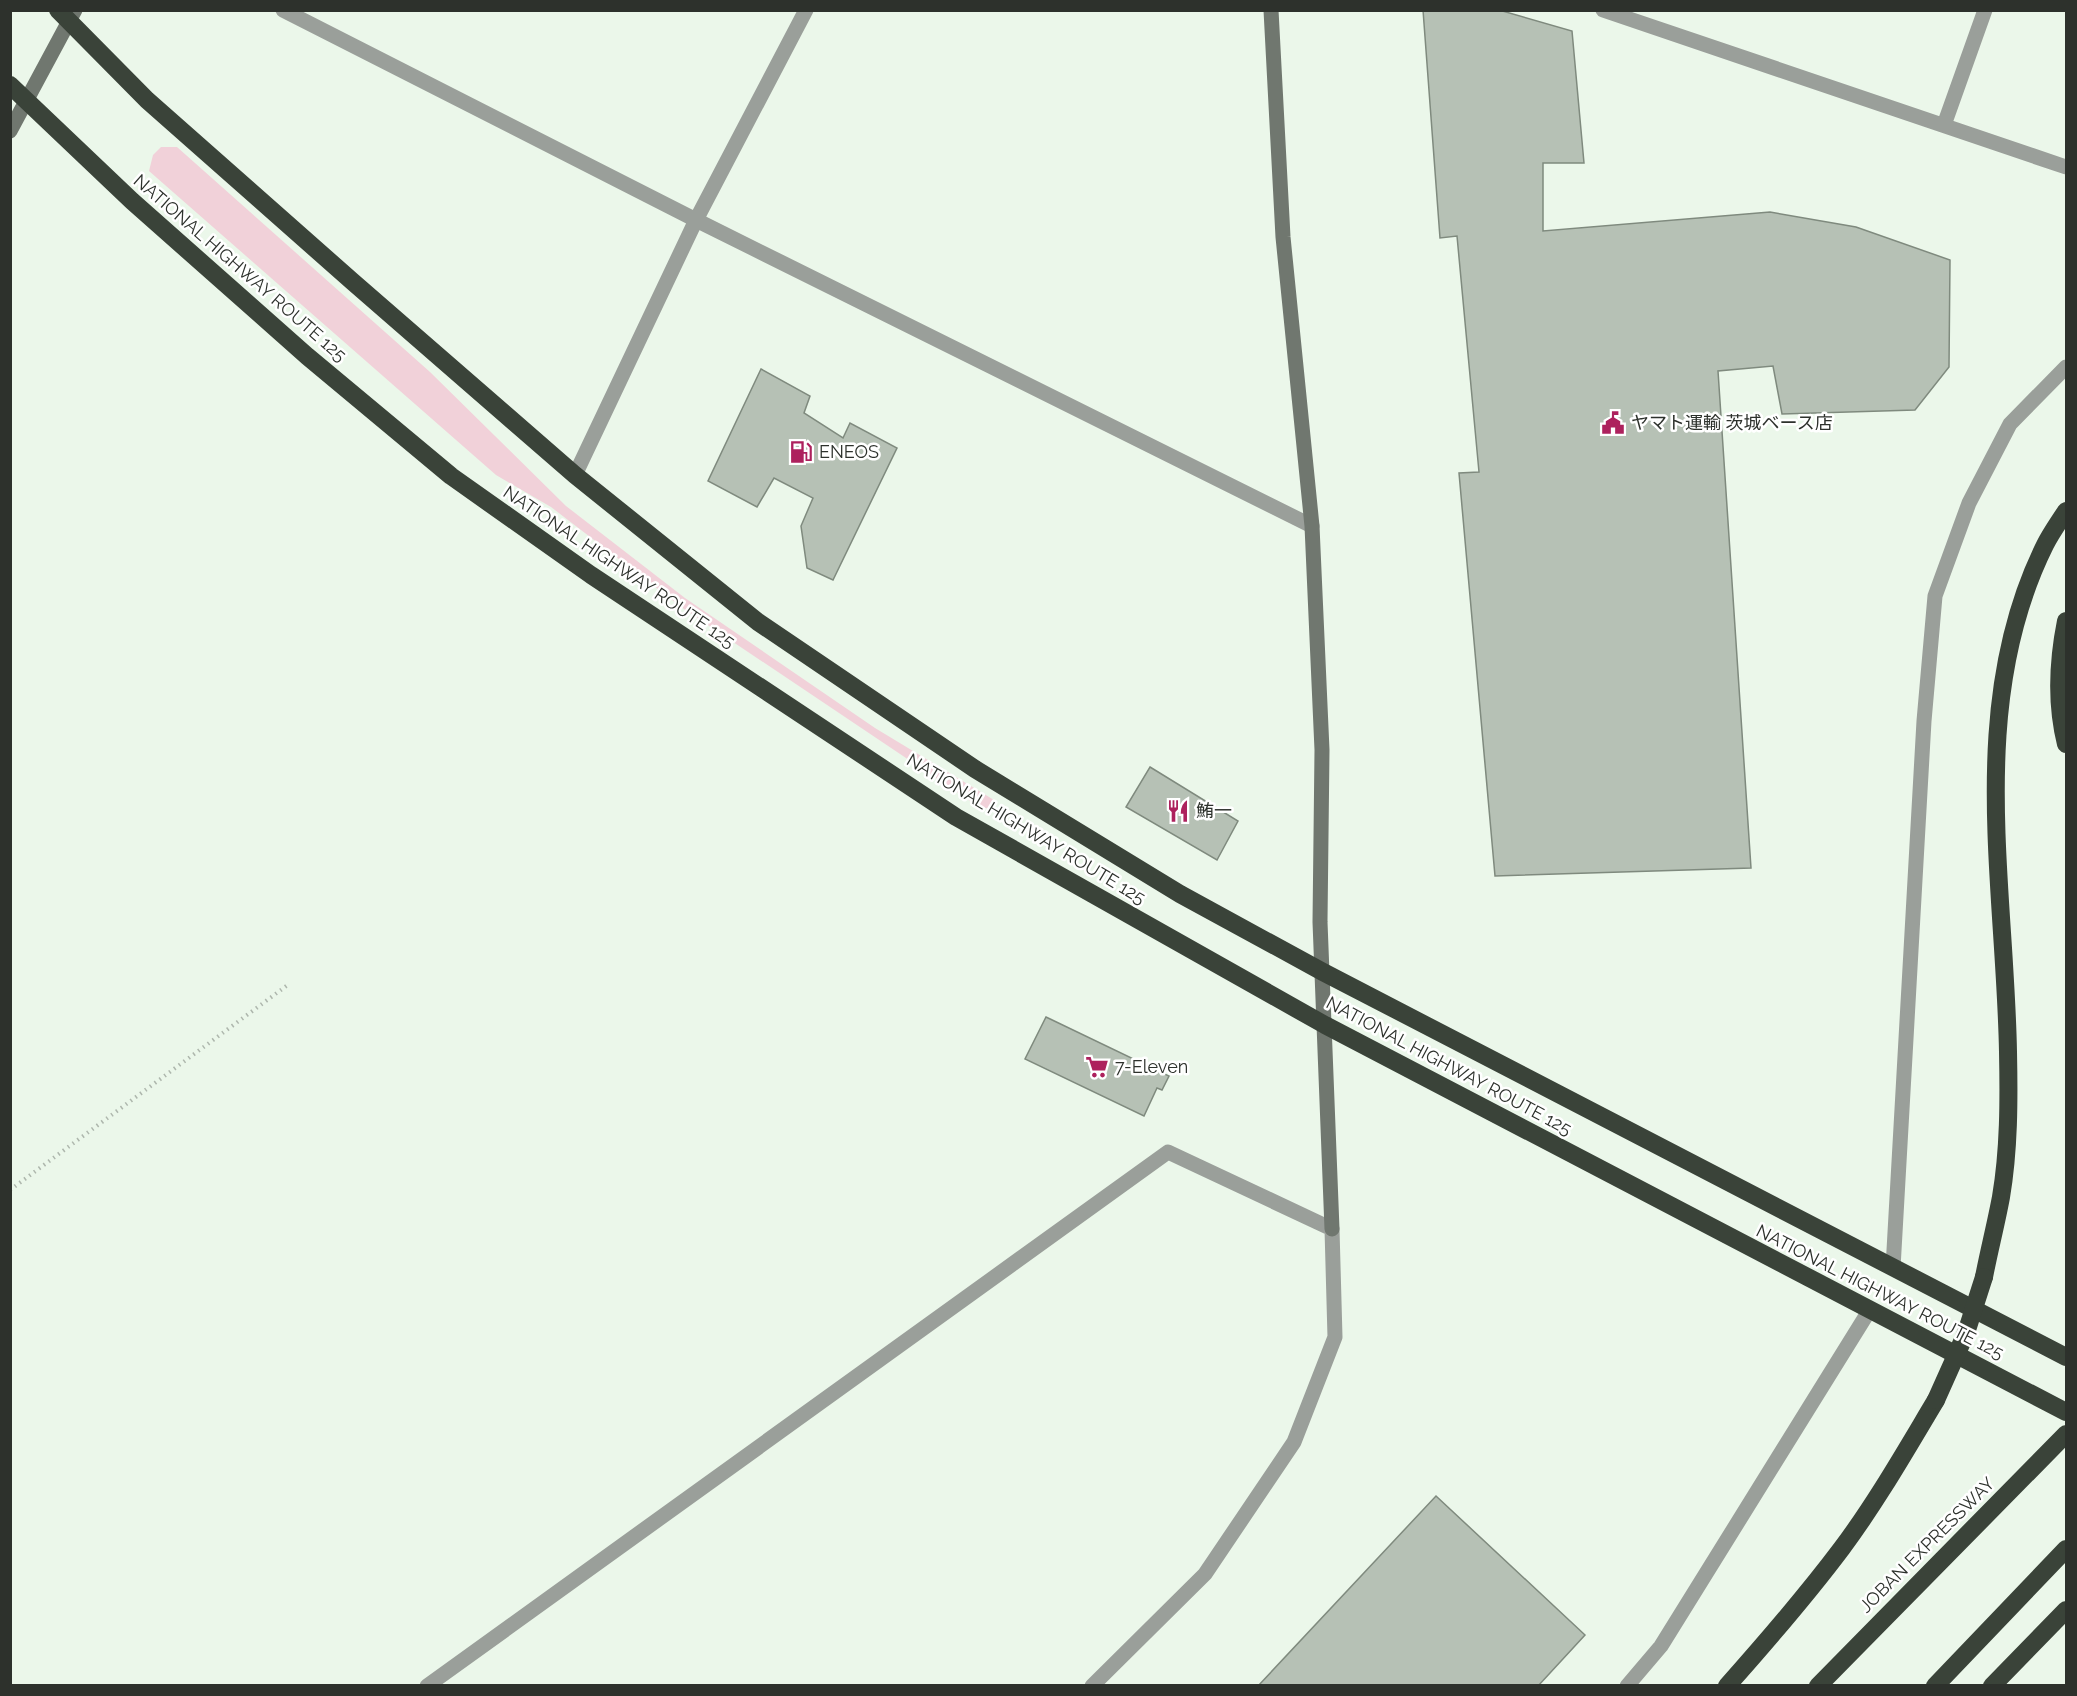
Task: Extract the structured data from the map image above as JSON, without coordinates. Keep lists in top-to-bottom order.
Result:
{
  "streets": {
    "highway": ["NATIONAL HIGHWAY ROUTE 125", "JOBAN EXPRESSWAY"]
  },
  "places": {
    "public building": ["ヤマト運輸 茨城ベース店"],
    "fuel station": ["ENEOS"],
    "restaurant": ["鮪一"],
    "supermarket": ["7-Eleven"]
  }
}
